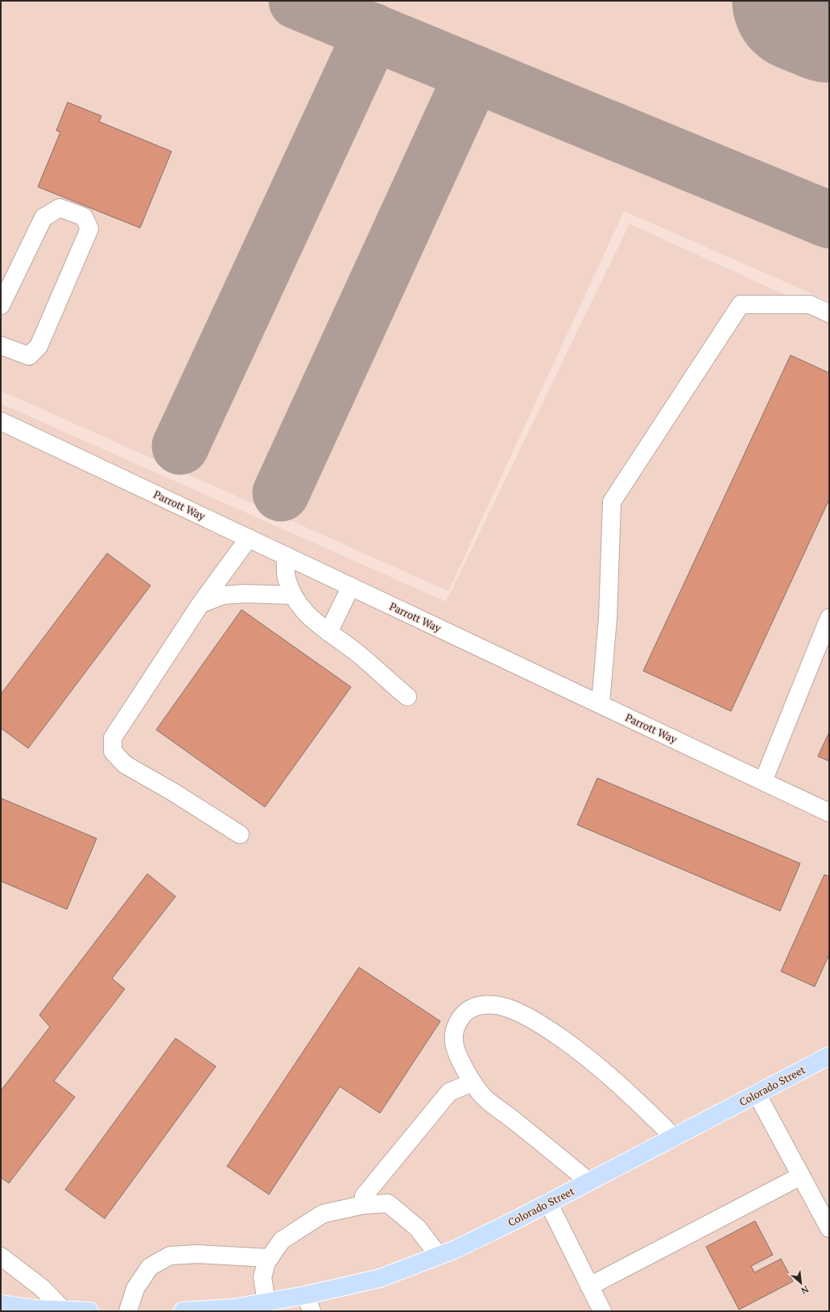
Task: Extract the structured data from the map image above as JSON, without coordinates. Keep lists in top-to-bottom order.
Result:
{
  "streets": {
    "main road": ["Colorado Street"],
    "street": ["Parrott Way"]
  },
  "north": "bottom right"
}
